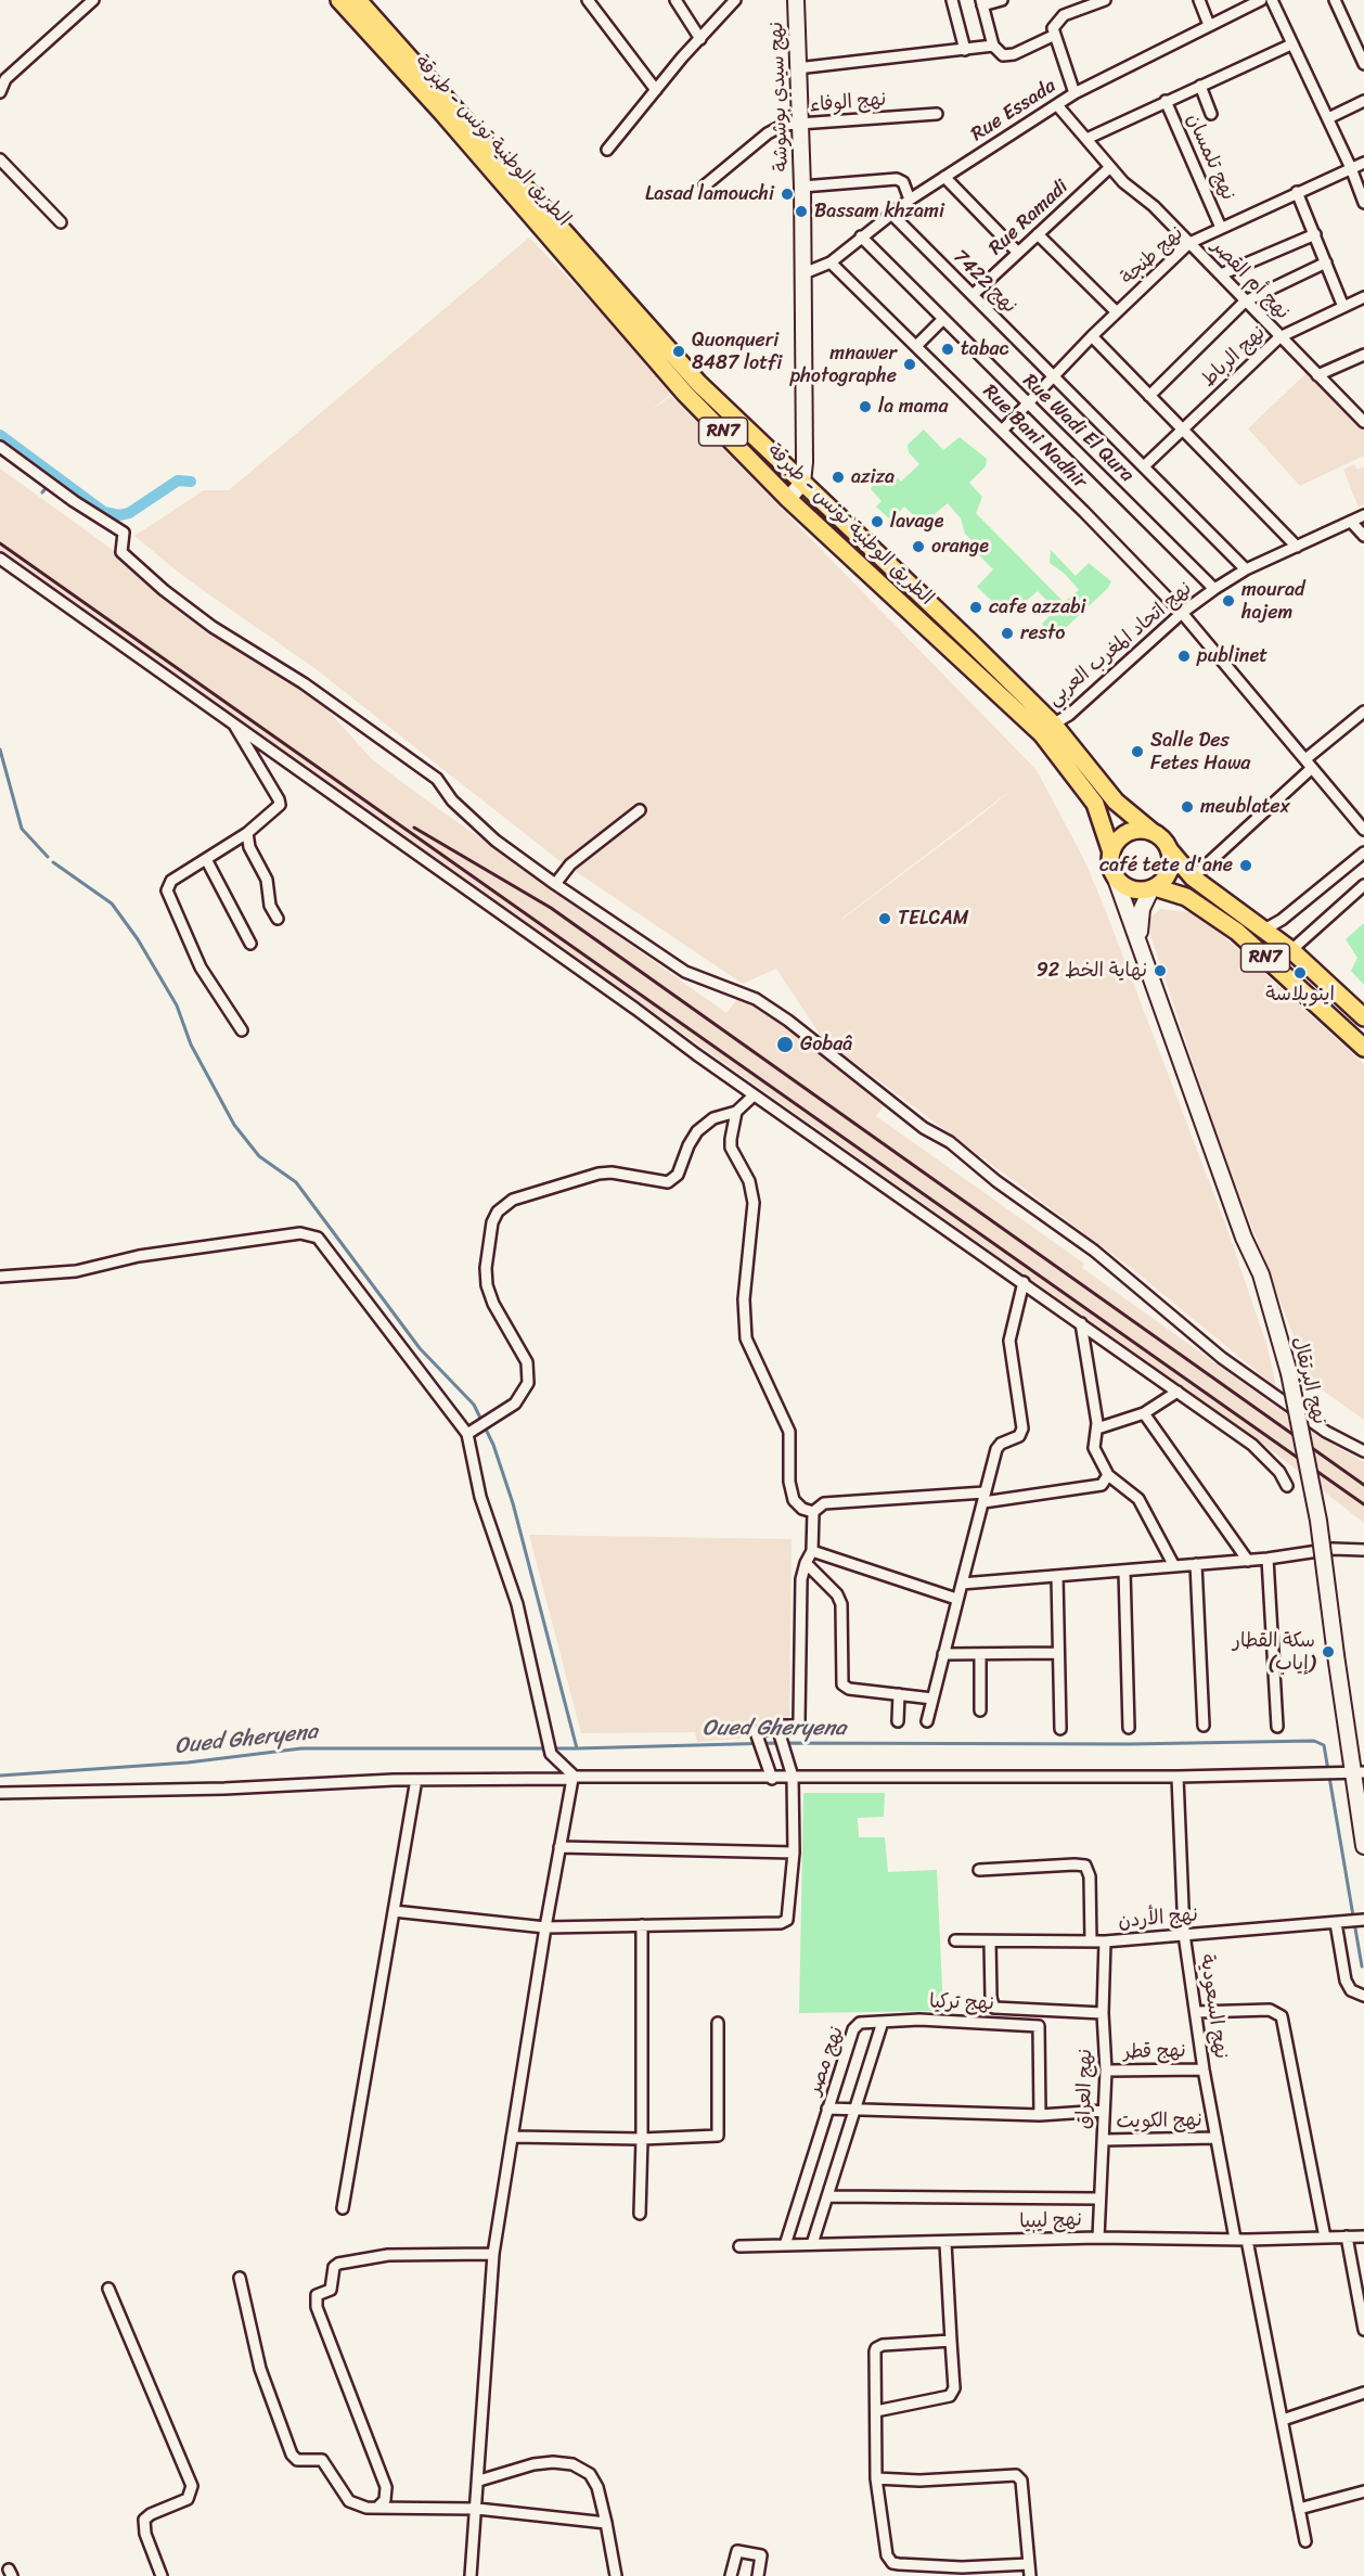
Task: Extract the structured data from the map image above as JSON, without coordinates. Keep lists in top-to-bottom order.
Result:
{
  "streets": {
    "main road": ["الطريق الوطنية تونس - طبرقة", "RN7"],
    "street": [
      "نهج سيدي بوشوشة",
      "نهج الوفاء",
      "Rue Essada",
      "نهج تلمسان",
      "Rue Ramadi",
      "نهج طنجة",
      "نهج أم القصر",
      "نهج 7422",
      "نهج الرباط",
      "Rue Wadi El Qura",
      "Rue Bani Nadhir",
      "نهج اتحاد المغرب العربي",
      "نهج البرتقال",
      "نهج الأردن",
      "نهج تركيا",
      "نهج السعودية",
      "نهج قطر",
      "نهج مصر",
      "نهج العراق",
      "نهج الكويت",
      "نهج ليبيا"
    ]
  },
  "crossings": [
    ["نهج سيدي بوشوشة", "نهج الوفاء"],
    ["نهج سيدي بوشوشة", "Rue Essada"],
    ["نهج سيدي بوشوشة", "الطريق الوطنية تونس - طبرقة"],
    ["Rue Essada", "نهج أم القصر"],
    ["Rue Essada", "نهج 7422"],
    ["Rue Essada", "Rue Wadi El Qura"],
    ["Rue Essada", "Rue Bani Nadhir"],
    ["الطريق الوطنية تونس - طبرقة", "RN7"],
    ["الطريق الوطنية تونس - طبرقة", "نهج اتحاد المغرب العربي"],
    ["الطريق الوطنية تونس - طبرقة", "نهج البرتقال"],
    ["نهج تلمسان", "نهج طنجة"],
    ["Rue Ramadi", "نهج أم القصر"],
    ["Rue Ramadi", "نهج 7422"],
    ["نهج طنجة", "نهج أم القصر"],
    ["نهج طنجة", "نهج 7422"],
    ["نهج طنجة", "Rue Wadi El Qura"],
    ["نهج طنجة", "Rue Bani Nadhir"],
    ["نهج أم القصر", "نهج الرباط"],
    ["نهج 7422", "نهج الرباط"],
    ["نهج 7422", "نهج اتحاد المغرب العربي"],
    ["Rue Wadi El Qura", "نهج اتحاد المغرب العربي"],
    ["RN7", "نهج البرتقال"],
    ["Rue Bani Nadhir", "نهج اتحاد المغرب العربي"],
    ["نهج الأردن", "نهج السعودية"],
    ["نهج الأردن", "نهج العراق"],
    ["نهج تركيا", "نهج مصر"],
    ["نهج السعودية", "نهج قطر"],
    ["نهج السعودية", "نهج الكويت"],
    ["نهج السعودية", "نهج ليبيا"],
    ["نهج قطر", "نهج العراق"],
    ["نهج مصر", "نهج ليبيا"],
    ["نهج العراق", "نهج الكويت"],
    ["نهج العراق", "نهج ليبيا"]
  ],
  "water": ["Oued Gheryena"],
  "places": [
    "Lasad lamouchi",
    "Bassam khzami",
    "tabac",
    "Quonqueri 8487 lotfi",
    "mnawer photographe",
    "la mama",
    "aziza",
    "lavage",
    "orange",
    "mourad hajem",
    "cafe azzabi",
    "resto",
    "publinet",
    "Salle Des Fetes Hawa",
    "meublatex",
    "café tete d'ane",
    "TELCAM",
    "نهاية الخط 92",
    "اينوبلاسة",
    "Gobaâ",
    "سكة القطار (إياب)"
  ]
}
